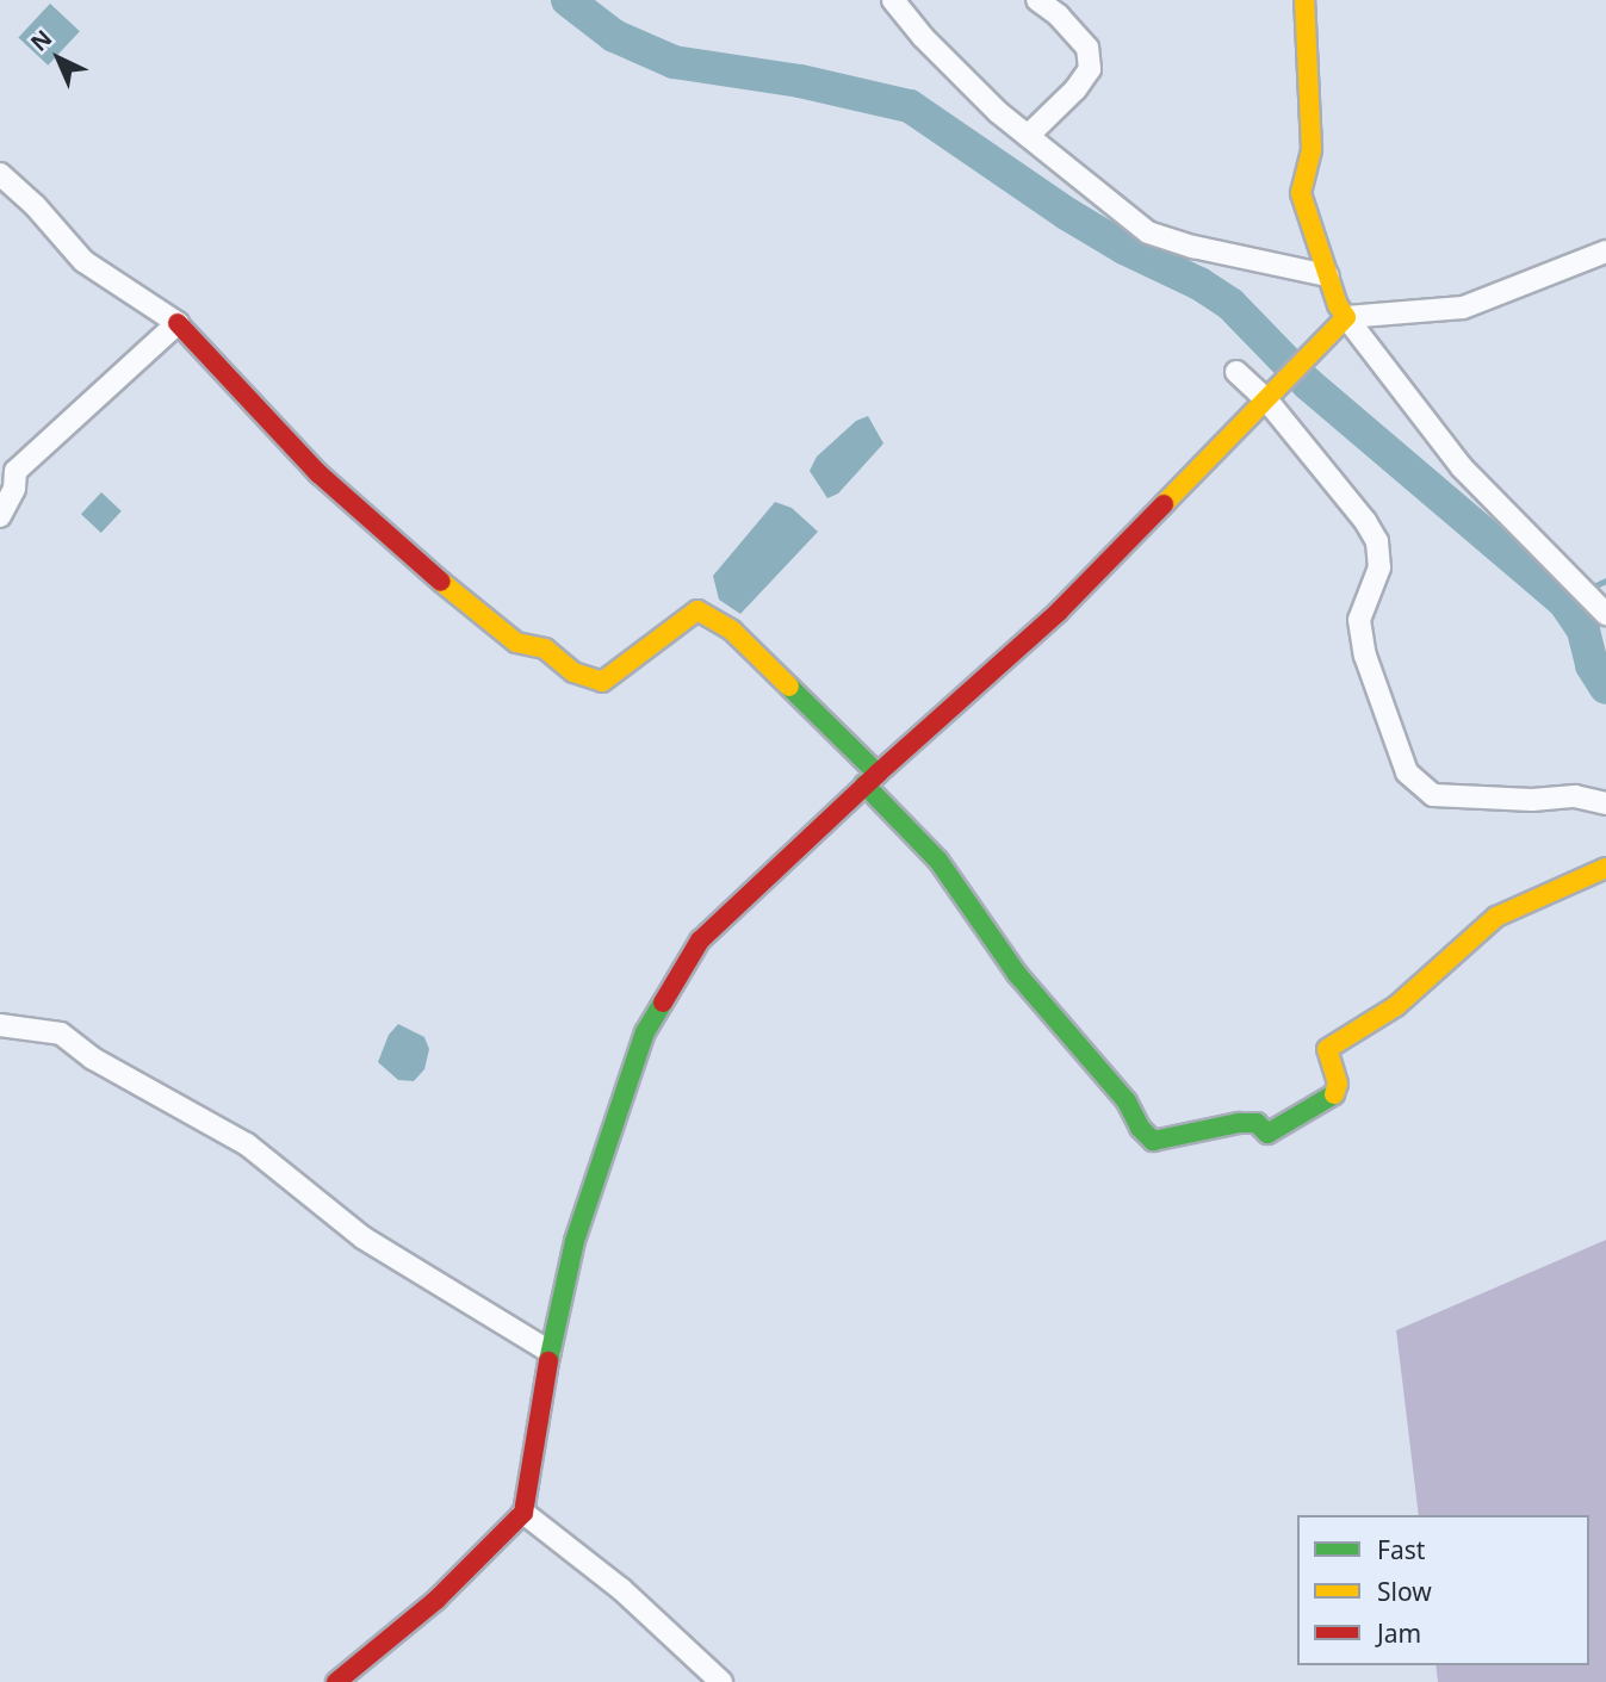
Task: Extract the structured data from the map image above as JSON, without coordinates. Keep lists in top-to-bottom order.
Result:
{
  "legend": ["Fast", "Slow", "Jam"],
  "north": "top left"
}
